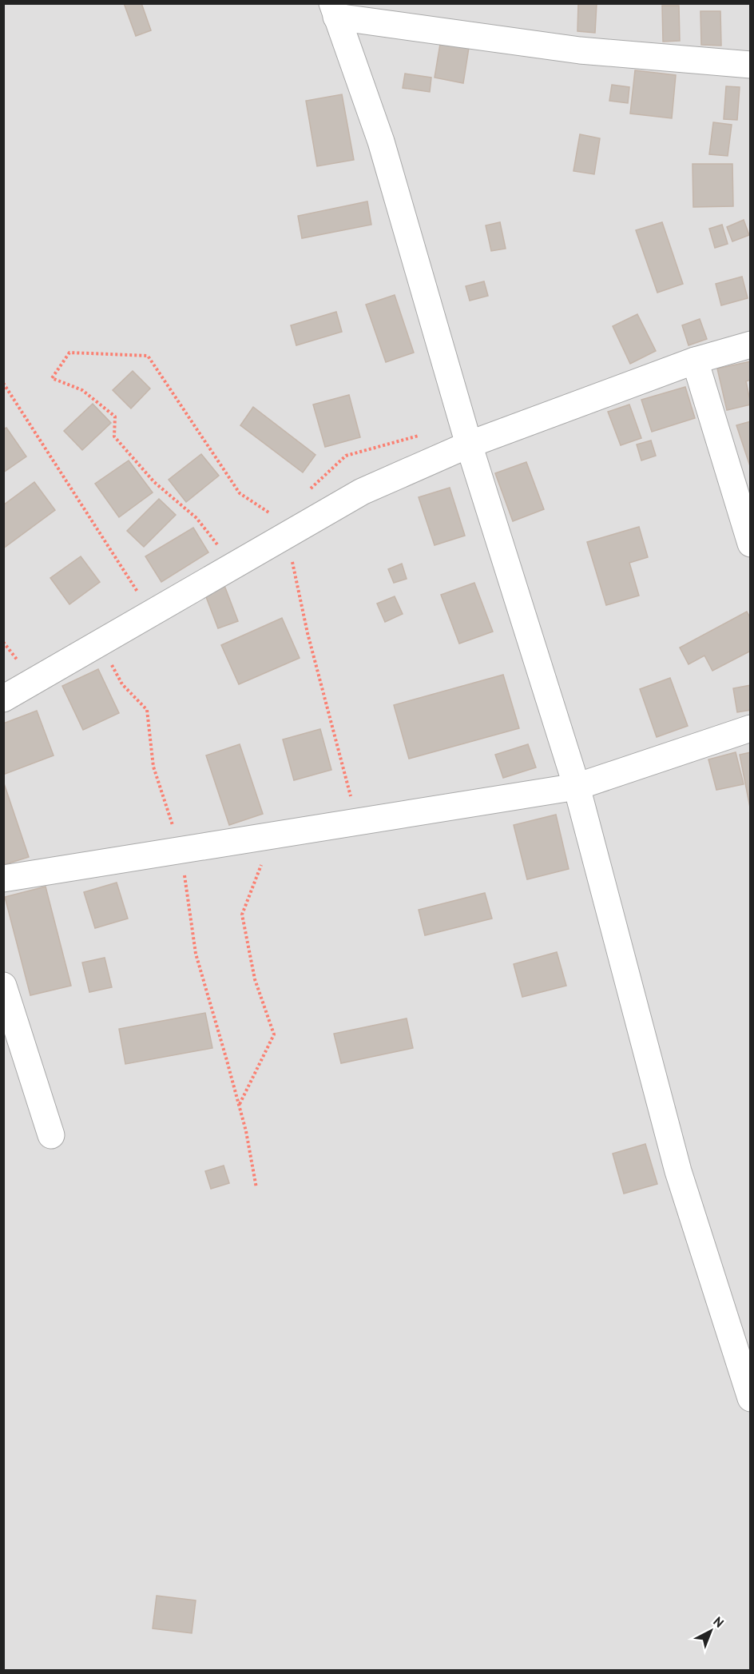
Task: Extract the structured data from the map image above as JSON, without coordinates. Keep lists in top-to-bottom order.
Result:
{
  "north": "top right"
}
